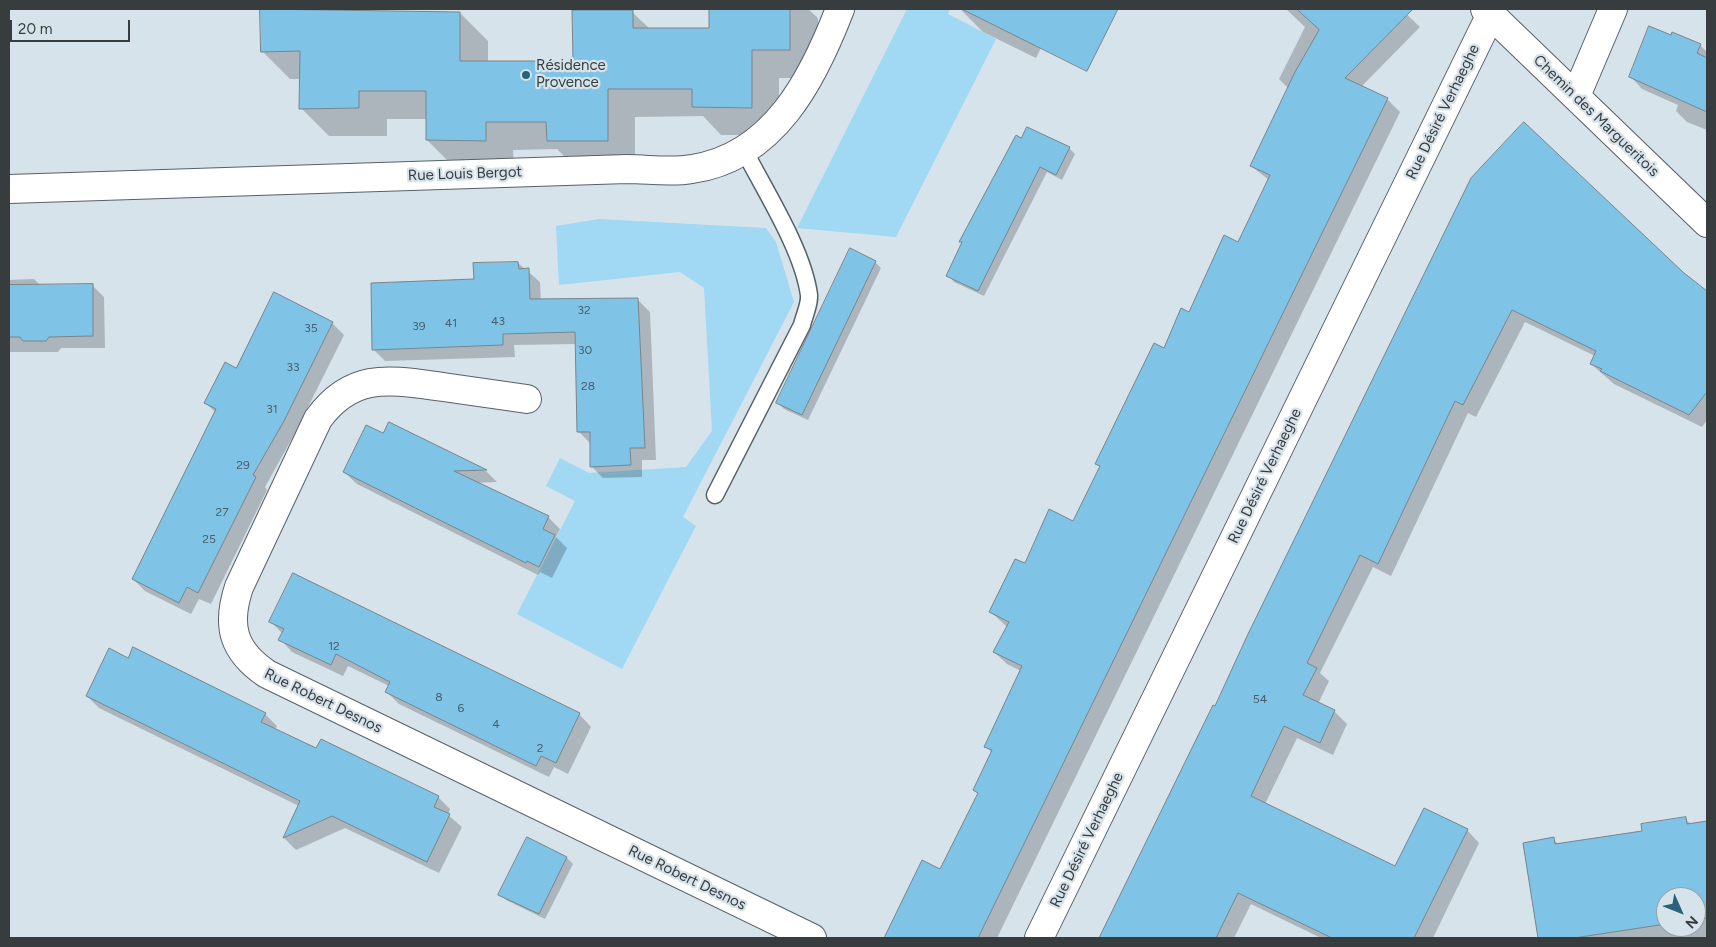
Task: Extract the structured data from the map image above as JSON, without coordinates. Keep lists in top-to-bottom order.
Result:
{
  "streets": {
    "street": [
      "Rue Désiré Verhaeghe",
      "Chemin des Margueritois",
      "Rue Louis Bergot",
      "Rue Robert Desnos"
    ]
  },
  "crossings": [
    ["Rue Désiré Verhaeghe", "Chemin des Margueritois"]
  ],
  "places": ["Résidence Provence"],
  "house_numbers": [
    "32",
    "43",
    "41",
    "39",
    "35",
    "30",
    "33",
    "28",
    "31",
    "29",
    "27",
    "25",
    "12",
    "8",
    "54",
    "6",
    "4",
    "2"
  ],
  "scale_bar": "20 m",
  "north": "bottom right"
}
